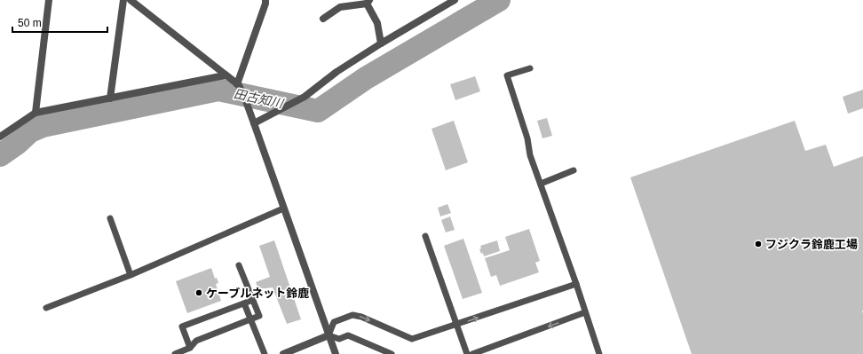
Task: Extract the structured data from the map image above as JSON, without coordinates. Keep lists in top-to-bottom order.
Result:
{
  "water": ["田古知川"],
  "places": ["フジクラ鈴鹿工場", "ケーブルネット鈴鹿"],
  "scale_bar": "50 m"
}
